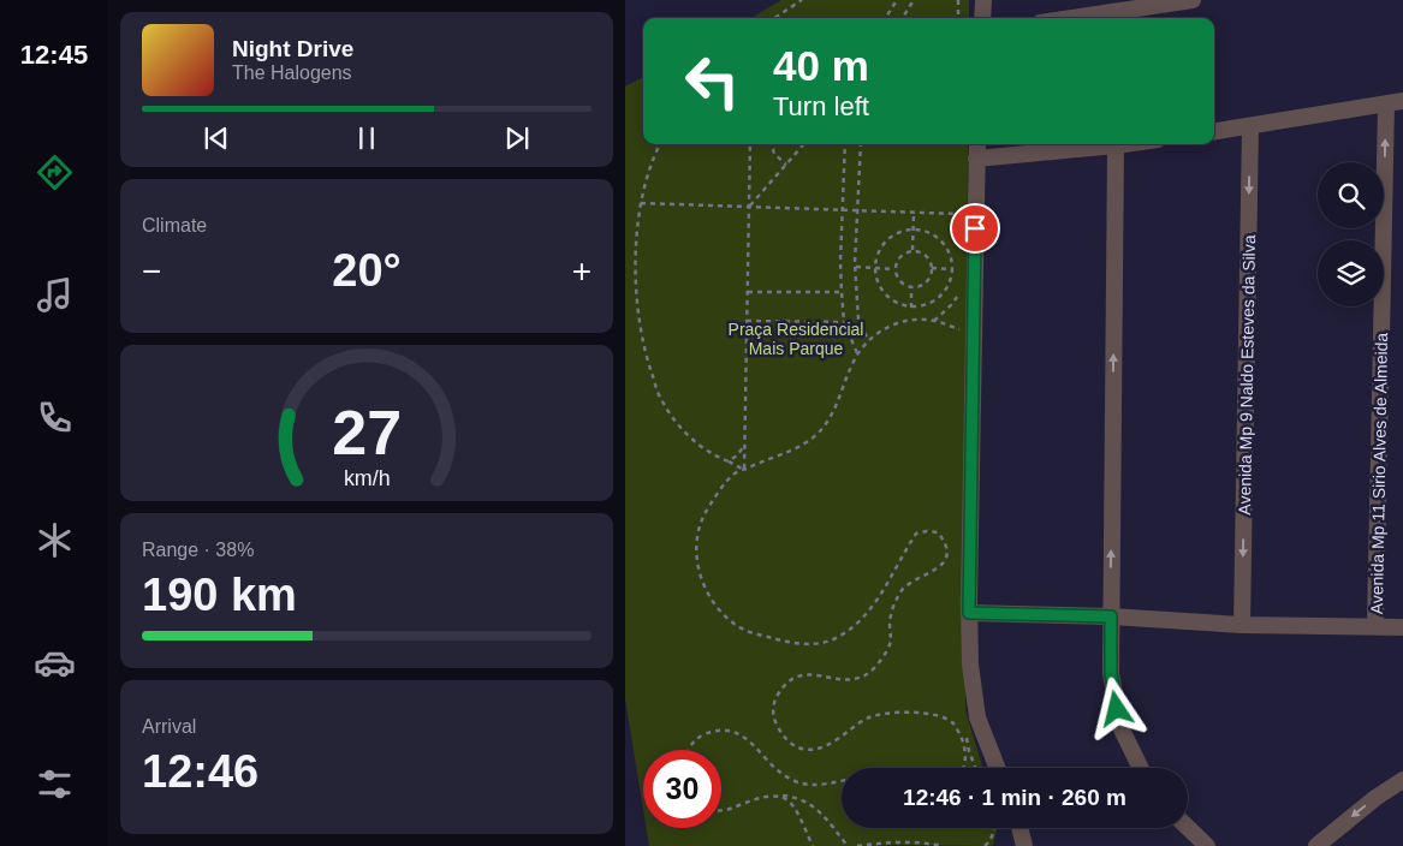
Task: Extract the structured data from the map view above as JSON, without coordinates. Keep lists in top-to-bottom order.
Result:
{
  "streets": {
    "street": ["Avenida Mp 9 Naldo Esteves da Silva", "Avenida Mp 11 Sirio Alves de Almeida"]
  },
  "one_way": ["Avenida Mp 11 Sirio Alves de Almeida"],
  "parks": ["Praça Residencial Mais Parque"],
  "page": {
    "tabs": "12:45",
    "turn": ["40 m", "Turn left"],
    "song": ["Night Drive", "The Halogens"],
    "tile": [
      "Climate",
      ["Range · 38%", "190 km"],
      ["Arrival", "12:46"]
    ],
    "heat": ["−", "20°", "+"],
    "limit": "30",
    "trip": "12:46 · 1 min · 260 m",
    "gauge": ["27", "km/h"]
  }
}
